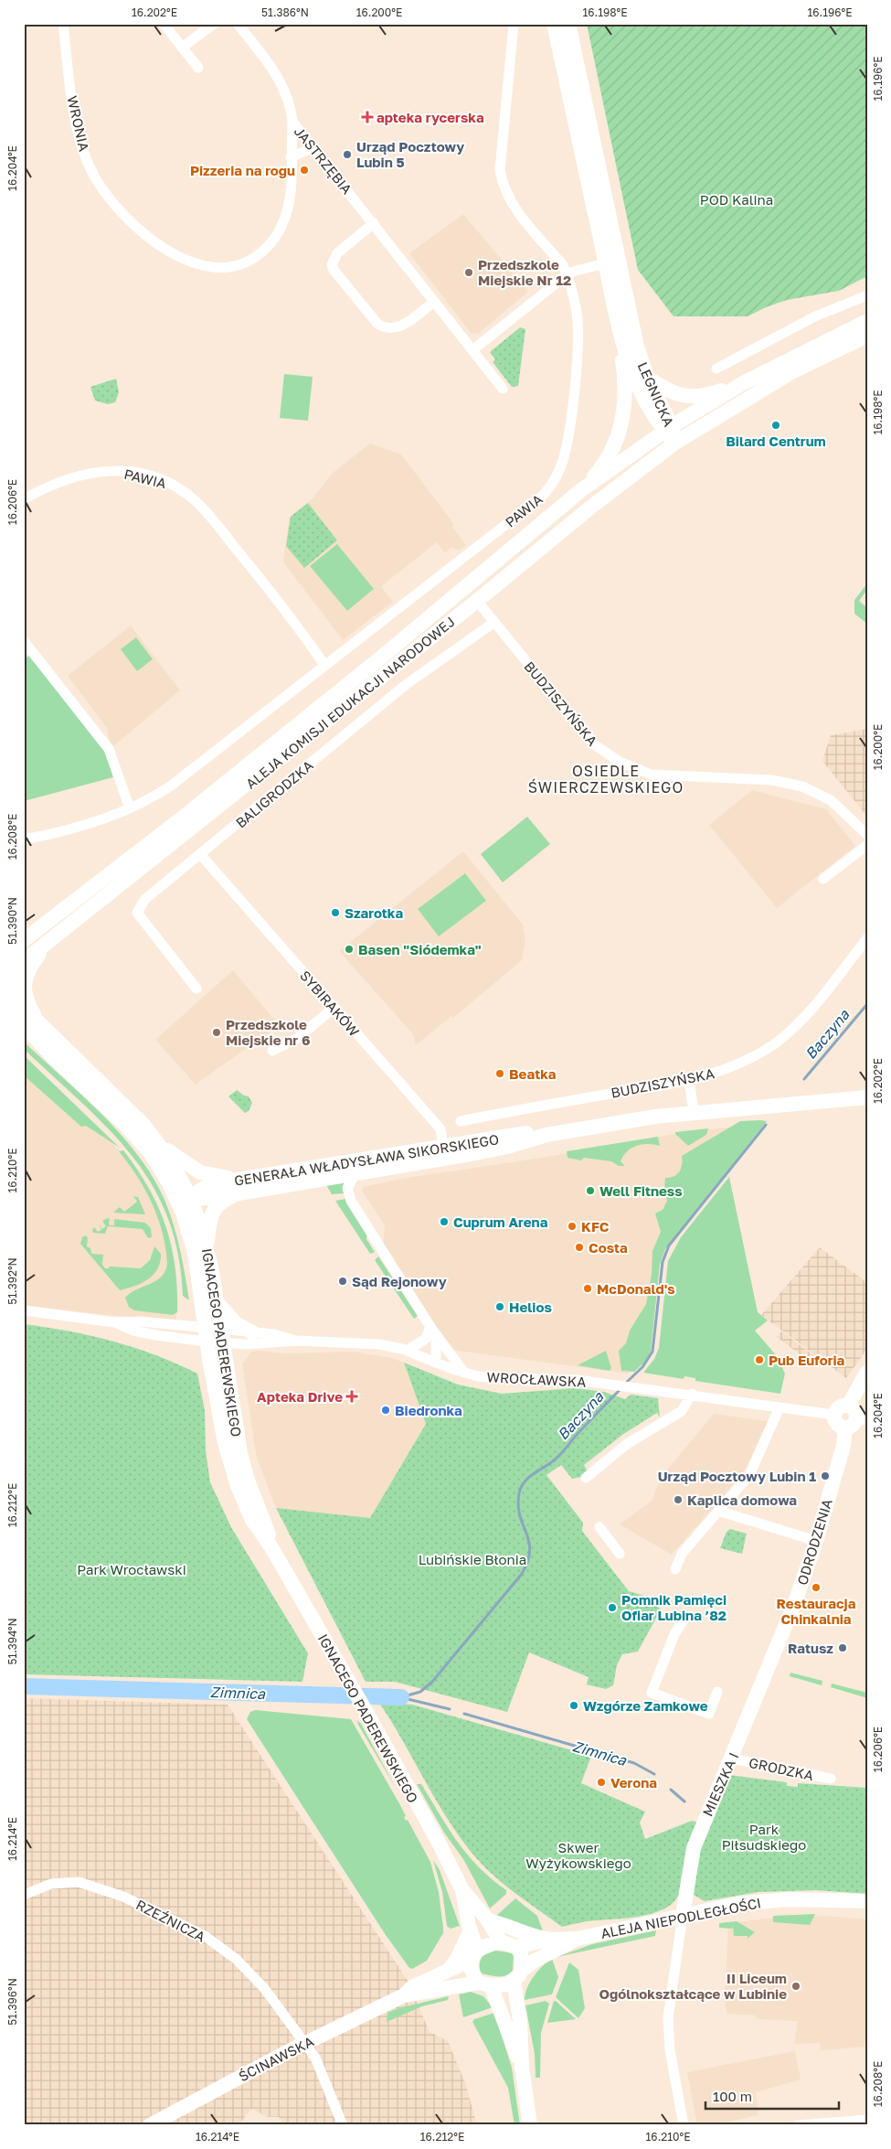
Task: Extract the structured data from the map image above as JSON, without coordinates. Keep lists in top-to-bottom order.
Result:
{
  "streets": {
    "main road": [
      "LEGNICKA",
      "ALEJA KOMISJI EDUKACJI NARODOWEJ",
      "GENERAŁA WŁADYSŁAWA SIKORSKIEGO",
      "IGNACEGO PADEREWSKIEGO",
      "ODRODZENIA",
      "MIESZKA I",
      "ALEJA NIEPODLEGŁOŚCI",
      "ŚCINAWSKA"
    ],
    "street": [
      "WRONIA",
      "JASTRZĘBIA",
      "PAWIA",
      "BUDZISZYŃSKA",
      "BALIGRODZKA",
      "SYBIRAKÓW",
      "WROCŁAWSKA",
      "GRODZKA",
      "RZEŹNICZA"
    ]
  },
  "crossings": [
    ["WRONIA", "JASTRZĘBIA"],
    ["LEGNICKA", "ALEJA KOMISJI EDUKACJI NARODOWEJ"],
    ["ALEJA KOMISJI EDUKACJI NARODOWEJ", "BUDZISZYŃSKA"],
    ["BUDZISZYŃSKA", "BALIGRODZKA"],
    ["BALIGRODZKA", "SYBIRAKÓW"],
    ["SYBIRAKÓW", "GENERAŁA WŁADYSŁAWA SIKORSKIEGO"],
    ["GENERAŁA WŁADYSŁAWA SIKORSKIEGO", "IGNACEGO PADEREWSKIEGO"],
    ["IGNACEGO PADEREWSKIEGO", "WROCŁAWSKA"],
    ["IGNACEGO PADEREWSKIEGO", "ALEJA NIEPODLEGŁOŚCI"],
    ["IGNACEGO PADEREWSKIEGO", "ŚCINAWSKA"],
    ["ODRODZENIA", "MIESZKA I"],
    ["GRODZKA", "MIESZKA I"],
    ["MIESZKA I", "ALEJA NIEPODLEGŁOŚCI"],
    ["ALEJA NIEPODLEGŁOŚCI", "ŚCINAWSKA"],
    ["RZEŹNICZA", "ŚCINAWSKA"]
  ],
  "districts": ["OSIEDLE ŚWIERCZEWSKIEGO"],
  "water": ["Baczyna", "Zimnica"],
  "parks": [
    "POD Kalina",
    "Lubińskie Błonia",
    "Park Wrocławski",
    "Park Piłsudskiego",
    "Skwer Wyżykowskiego"
  ],
  "places": {
    "health": ["apteka rycerska", "Apteka Drive"],
    "other": [
      "Urząd Pocztowy Lubin 5",
      "Pizzeria na rogu",
      "Przedszkole Miejskie Nr 12",
      "Bilard Centrum",
      "Szarotka",
      "Basen \"Siódemka\"",
      "Przedszkole Miejskie nr 6",
      "Beatka",
      "Well Fitness",
      "Cuprum Arena",
      "KFC",
      "Costa",
      "Sąd Rejonowy",
      "McDonald's",
      "Helios",
      "Pub Euforia",
      "Biedronka",
      "Urząd Pocztowy Lubin 1",
      "Kaplica domowa",
      "Restauracja Chinkalnia",
      "Pomnik Pamięci Ofiar Lubina ’82",
      "Ratusz",
      "Wzgórze Zamkowe",
      "Verona",
      "II Liceum Ogólnokształcące w Lubinie"
    ]
  },
  "scale_bar": "100 m",
  "coordinates": [
    "16.202°E",
    "51.386°N",
    "16.200°E",
    "16.198°E",
    "16.196°E",
    "16.204°E",
    "16.206°E",
    "16.208°E",
    "51.390°N",
    "16.210°E",
    "51.392°N",
    "16.212°E",
    "51.394°N",
    "16.214°E",
    "51.396°N"
  ]
}
